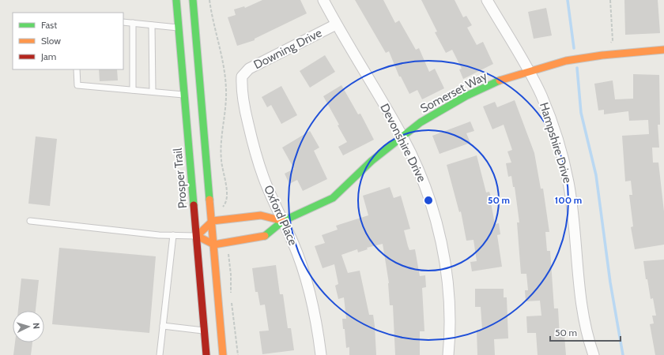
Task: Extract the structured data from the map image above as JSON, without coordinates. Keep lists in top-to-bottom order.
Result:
{
  "streets": {
    "main road": ["Somerset Way", "Prosper Trail"],
    "street": [
      "Downing Drive",
      "Devonshire Drive",
      "Hampshire Drive",
      "Oxford Place"
    ]
  },
  "crossings": [
    ["Downing Drive", "Devonshire Drive"],
    ["Downing Drive", "Oxford Place"],
    ["Somerset Way", "Devonshire Drive"],
    ["Somerset Way", "Hampshire Drive"],
    ["Somerset Way", "Prosper Trail"],
    ["Somerset Way", "Oxford Place"]
  ],
  "legend": ["Fast", "Slow", "Jam"],
  "scale_bar": "50 m",
  "north": "right",
  "rings": ["50 m", "100 m"]
}
